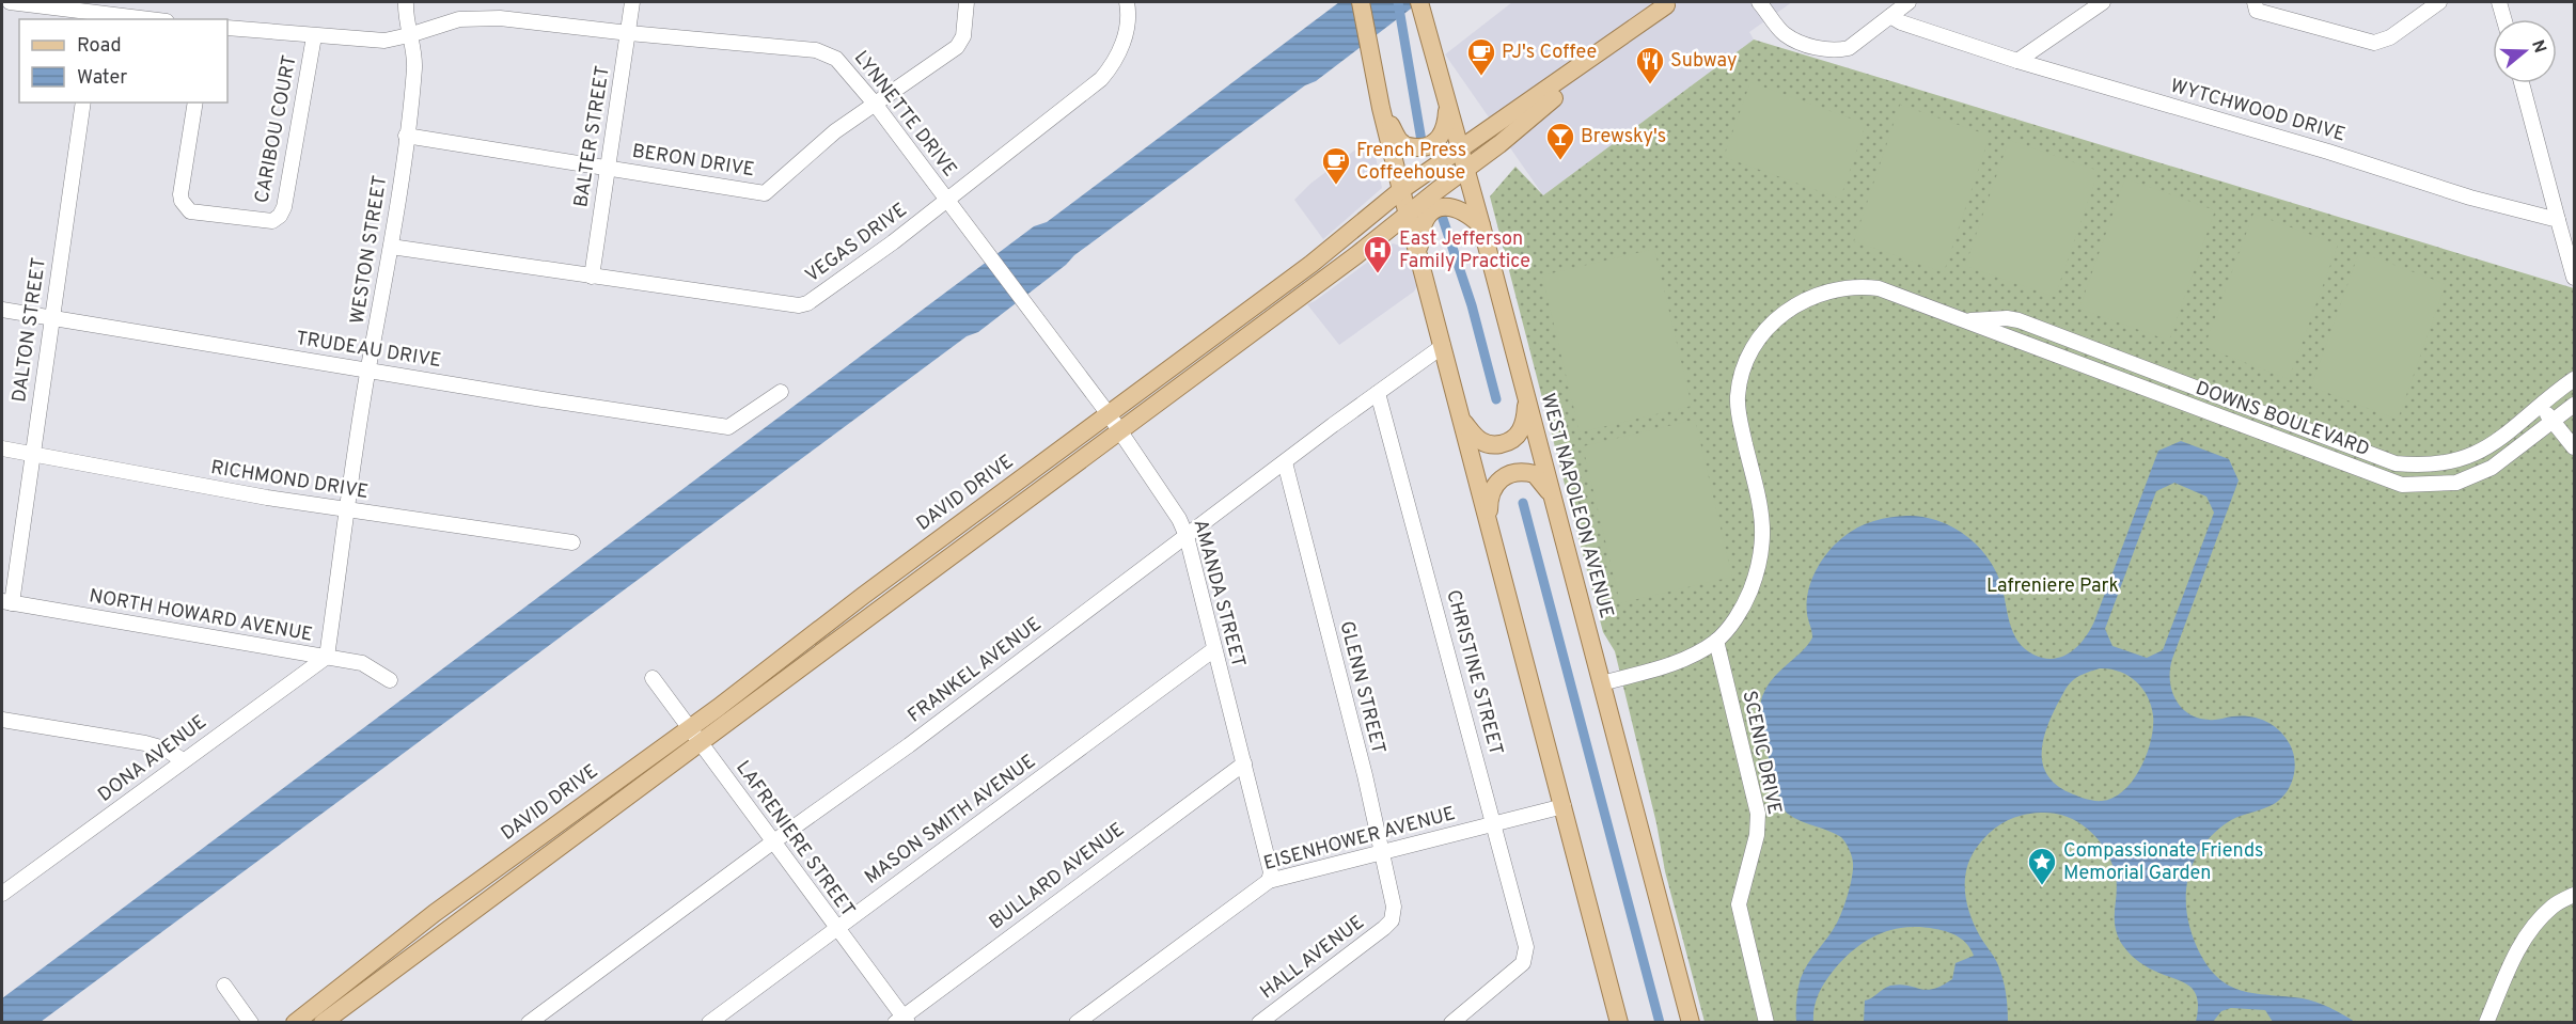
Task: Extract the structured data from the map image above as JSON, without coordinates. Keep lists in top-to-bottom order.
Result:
{
  "streets": {
    "main road": ["DAVID DRIVE", "WEST NAPOLEON AVENUE"],
    "street": [
      "WYTCHWOOD DRIVE",
      "LYNNETTE DRIVE",
      "CARIBOU COURT",
      "BALTER STREET",
      "BERON DRIVE",
      "VEGAS DRIVE",
      "WESTON STREET",
      "DALTON STREET",
      "TRUDEAU DRIVE",
      "DOWNS BOULEVARD",
      "RICHMOND DRIVE",
      "AMANDA STREET",
      "NORTH HOWARD AVENUE",
      "FRANKEL AVENUE",
      "CHRISTINE STREET",
      "GLENN STREET",
      "SCENIC DRIVE",
      "DONA AVENUE",
      "MASON SMITH AVENUE",
      "LAFRENIERE STREET",
      "EISENHOWER AVENUE",
      "BULLARD AVENUE",
      "HALL AVENUE"
    ]
  },
  "crossings": [
    ["LYNNETTE DRIVE", "CARIBOU COURT"],
    ["LYNNETTE DRIVE", "BALTER STREET"],
    ["LYNNETTE DRIVE", "BERON DRIVE"],
    ["LYNNETTE DRIVE", "VEGAS DRIVE"],
    ["LYNNETTE DRIVE", "WESTON STREET"],
    ["LYNNETTE DRIVE", "AMANDA STREET"],
    ["BALTER STREET", "BERON DRIVE"],
    ["BALTER STREET", "VEGAS DRIVE"],
    ["BERON DRIVE", "WESTON STREET"],
    ["VEGAS DRIVE", "WESTON STREET"],
    ["WESTON STREET", "TRUDEAU DRIVE"],
    ["WESTON STREET", "RICHMOND DRIVE"],
    ["WESTON STREET", "NORTH HOWARD AVENUE"],
    ["WESTON STREET", "DONA AVENUE"],
    ["DALTON STREET", "TRUDEAU DRIVE"],
    ["DALTON STREET", "RICHMOND DRIVE"],
    ["DALTON STREET", "NORTH HOWARD AVENUE"],
    ["DOWNS BOULEVARD", "WEST NAPOLEON AVENUE"],
    ["DOWNS BOULEVARD", "SCENIC DRIVE"],
    ["DAVID DRIVE", "WEST NAPOLEON AVENUE"],
    ["DAVID DRIVE", "AMANDA STREET"],
    ["DAVID DRIVE", "LAFRENIERE STREET"],
    ["AMANDA STREET", "FRANKEL AVENUE"],
    ["AMANDA STREET", "MASON SMITH AVENUE"],
    ["AMANDA STREET", "EISENHOWER AVENUE"],
    ["AMANDA STREET", "BULLARD AVENUE"],
    ["NORTH HOWARD AVENUE", "DONA AVENUE"],
    ["FRANKEL AVENUE", "CHRISTINE STREET"],
    ["FRANKEL AVENUE", "GLENN STREET"],
    ["FRANKEL AVENUE", "LAFRENIERE STREET"],
    ["CHRISTINE STREET", "EISENHOWER AVENUE"],
    ["GLENN STREET", "EISENHOWER AVENUE"],
    ["GLENN STREET", "HALL AVENUE"],
    ["MASON SMITH AVENUE", "LAFRENIERE STREET"],
    ["LAFRENIERE STREET", "BULLARD AVENUE"]
  ],
  "parks": ["Lafreniere Park"],
  "places": {
    "cafe": ["PJ's Coffee", "French Press Coffeehouse"],
    "restaurant": ["Subway"],
    "bar": ["Brewsky's"],
    "hospital": ["East Jefferson Family Practice"],
    "place": ["Compassionate Friends Memorial Garden"]
  },
  "legend": ["Road", "Water"],
  "north": "right"
}
